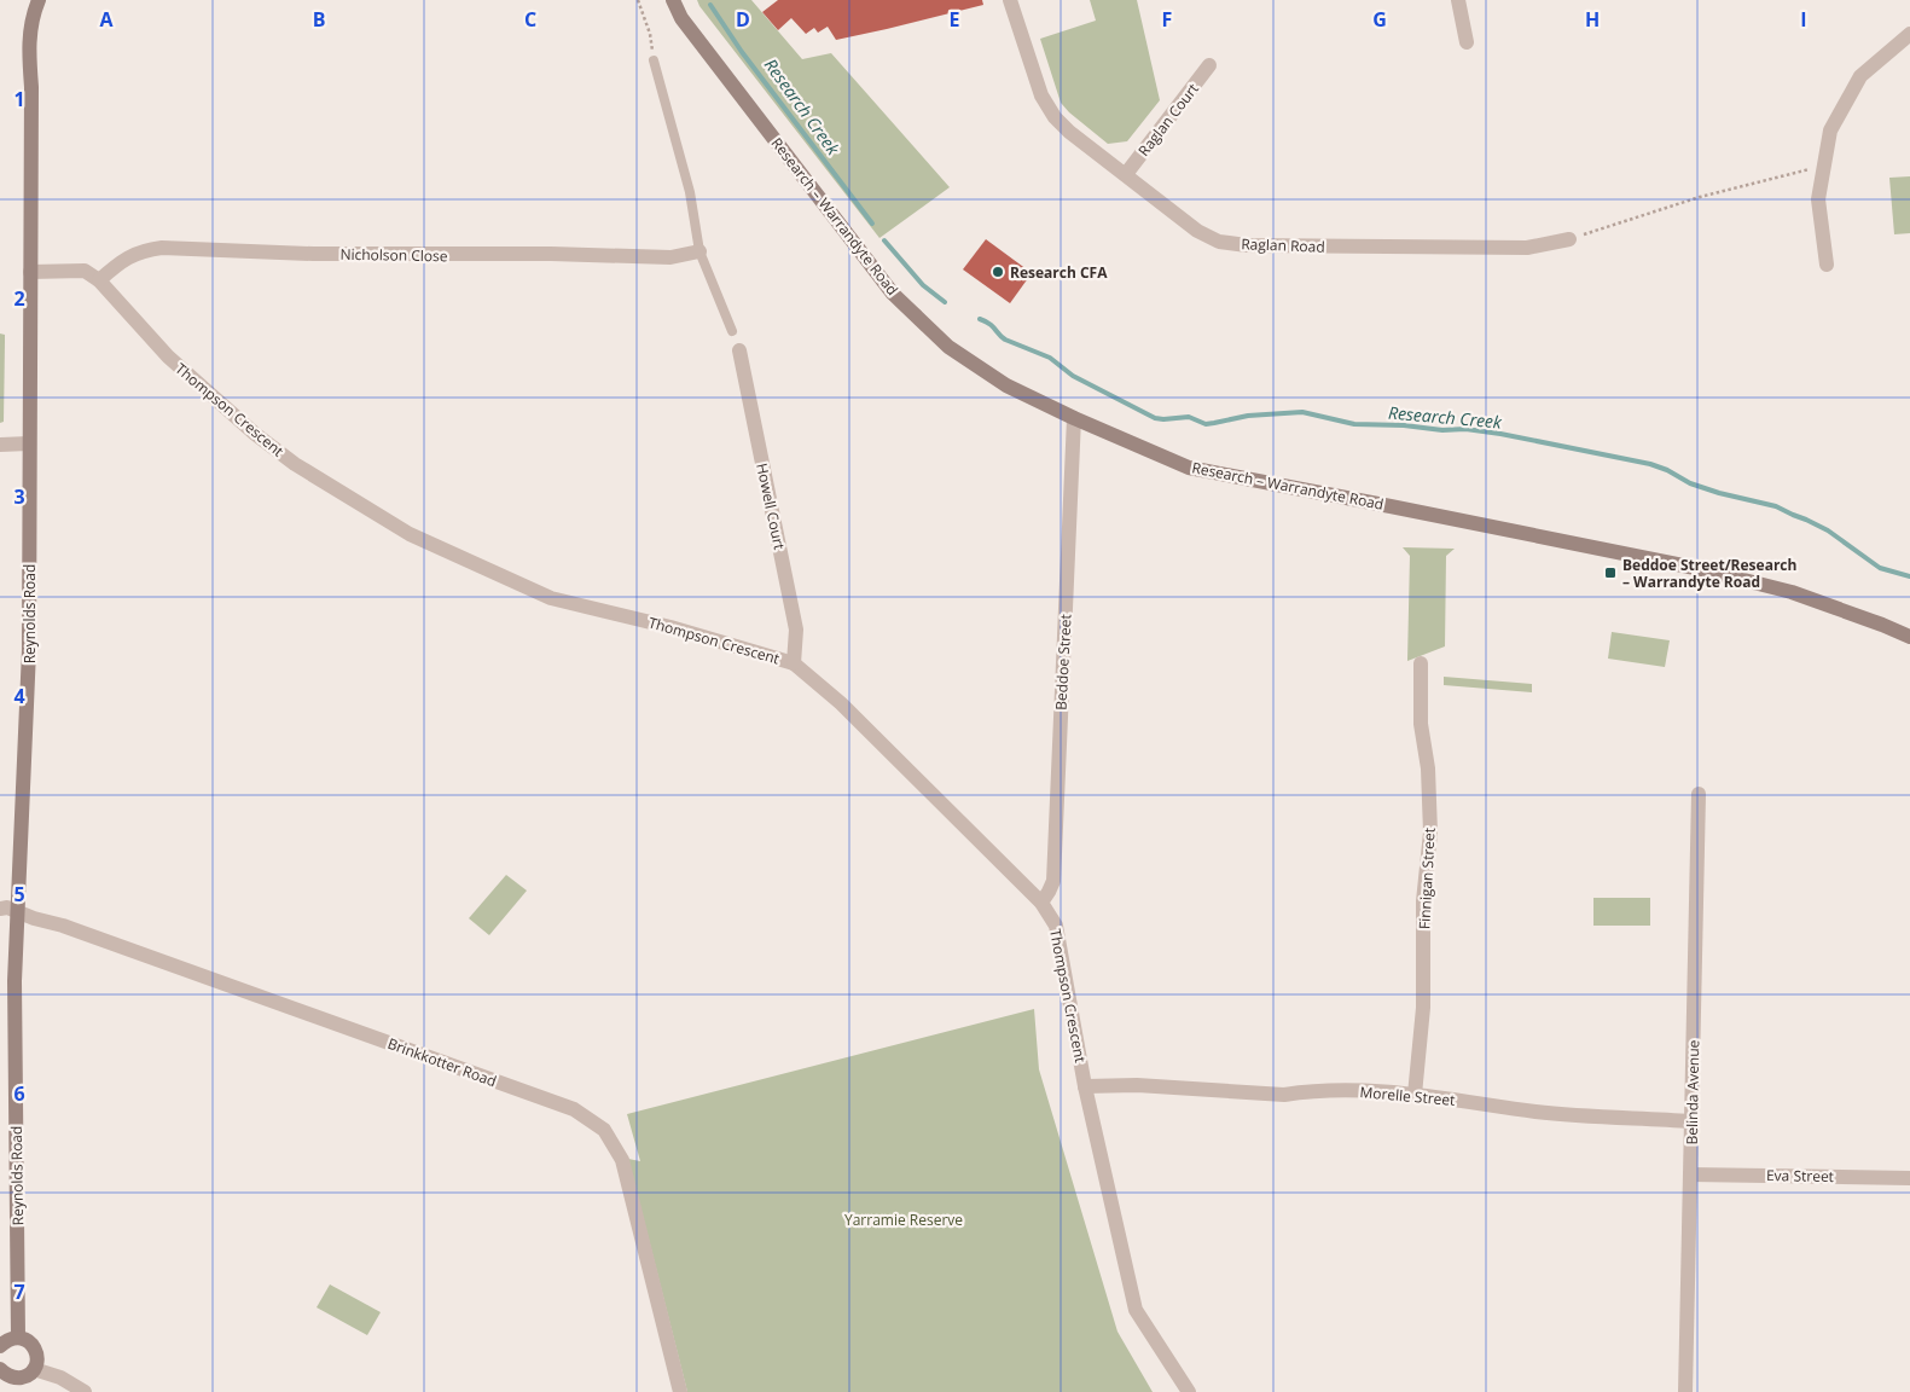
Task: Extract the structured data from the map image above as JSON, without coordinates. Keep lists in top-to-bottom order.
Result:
{
  "streets": {
    "main road": ["Research – Warrandyte Road", "Reynolds Road"],
    "street": [
      "Raglan Court",
      "Raglan Road",
      "Nicholson Close",
      "Thompson Crescent",
      "Howell Court",
      "Beddoe Street",
      "Finnigan Street",
      "Brinkkotter Road",
      "Belinda Avenue",
      "Morelle Street",
      "Eva Street"
    ]
  },
  "crossings": [
    ["Raglan Court", "Raglan Road"],
    ["Research – Warrandyte Road", "Beddoe Street"],
    ["Nicholson Close", "Thompson Crescent"],
    ["Thompson Crescent", "Howell Court"],
    ["Thompson Crescent", "Reynolds Road"],
    ["Thompson Crescent", "Beddoe Street"],
    ["Thompson Crescent", "Morelle Street"],
    ["Reynolds Road", "Brinkkotter Road"],
    ["Finnigan Street", "Morelle Street"],
    ["Belinda Avenue", "Morelle Street"],
    ["Belinda Avenue", "Eva Street"]
  ],
  "water": ["Research Creek"],
  "parks": ["Yarramie Reserve"],
  "places": {
    "other": ["Research CFA"],
    "transit": ["Beddoe Street/Research – Warrandyte Road"]
  },
  "grid": {
    "columns": [
      "A",
      "B",
      "C",
      "D",
      "E",
      "F",
      "G",
      "H",
      "I"
    ],
    "rows": [
      "1",
      "2",
      "3",
      "4",
      "5",
      "6",
      "7"
    ]
  }
}
